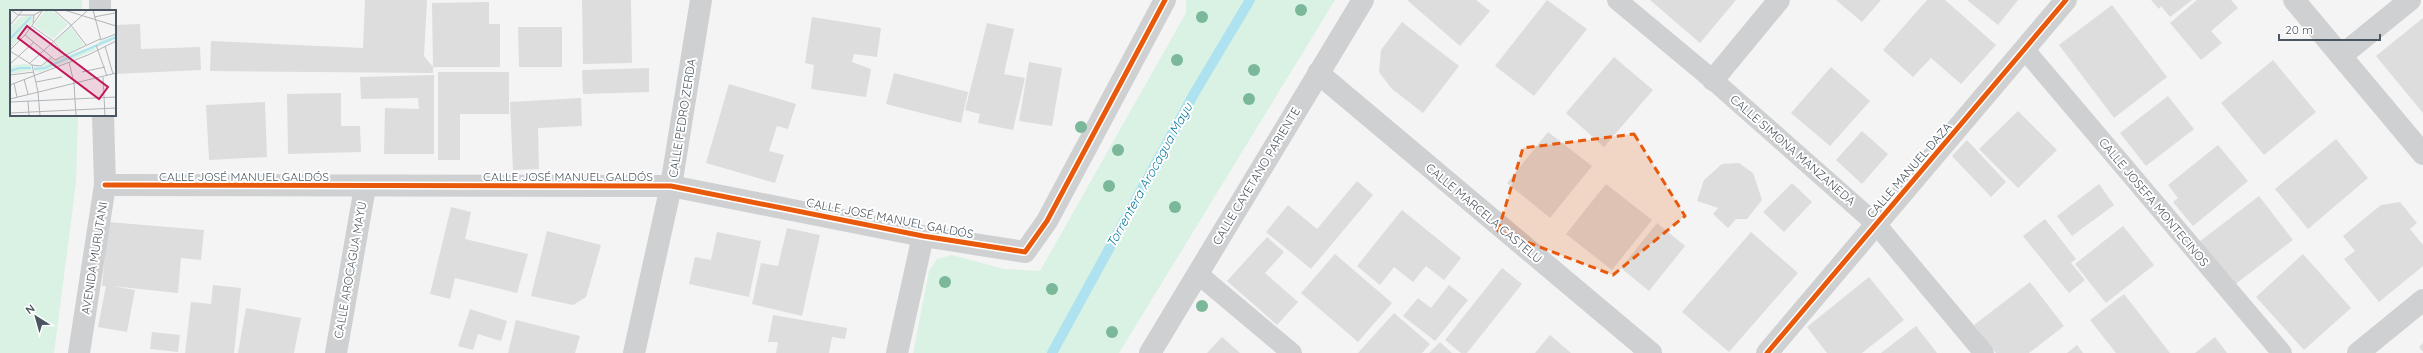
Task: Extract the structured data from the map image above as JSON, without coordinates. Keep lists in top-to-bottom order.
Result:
{
  "streets": {
    "street": [
      "CALLE PEDRO ZERDA",
      "CALLE MANUEL DAZA",
      "CALLE JOSÉ MANUEL GALDÓS",
      "CALLE CAYETANO PARIENTE",
      "CALLE MARCELA CASTELU",
      "AVENIDA MURUTANI",
      "CALLE AROCAGUA MAYU"
    ],
    "lane": ["CALLE SIMONA MANZANEDA", "CALLE JOSEFA MONTECINOS"]
  },
  "crossings": [
    ["CALLE PEDRO ZERDA", "CALLE JOSÉ MANUEL GALDÓS"],
    ["CALLE SIMONA MANZANEDA", "CALLE MANUEL DAZA"],
    ["CALLE MANUEL DAZA", "CALLE JOSEFA MONTECINOS"],
    ["CALLE JOSÉ MANUEL GALDÓS", "AVENIDA MURUTANI"],
    ["CALLE JOSÉ MANUEL GALDÓS", "CALLE AROCAGUA MAYU"],
    ["CALLE CAYETANO PARIENTE", "CALLE MARCELA CASTELU"]
  ],
  "water": ["Torrentera Arocagua Mayu"],
  "scale_bar": "20 m",
  "north": "top left"
}
